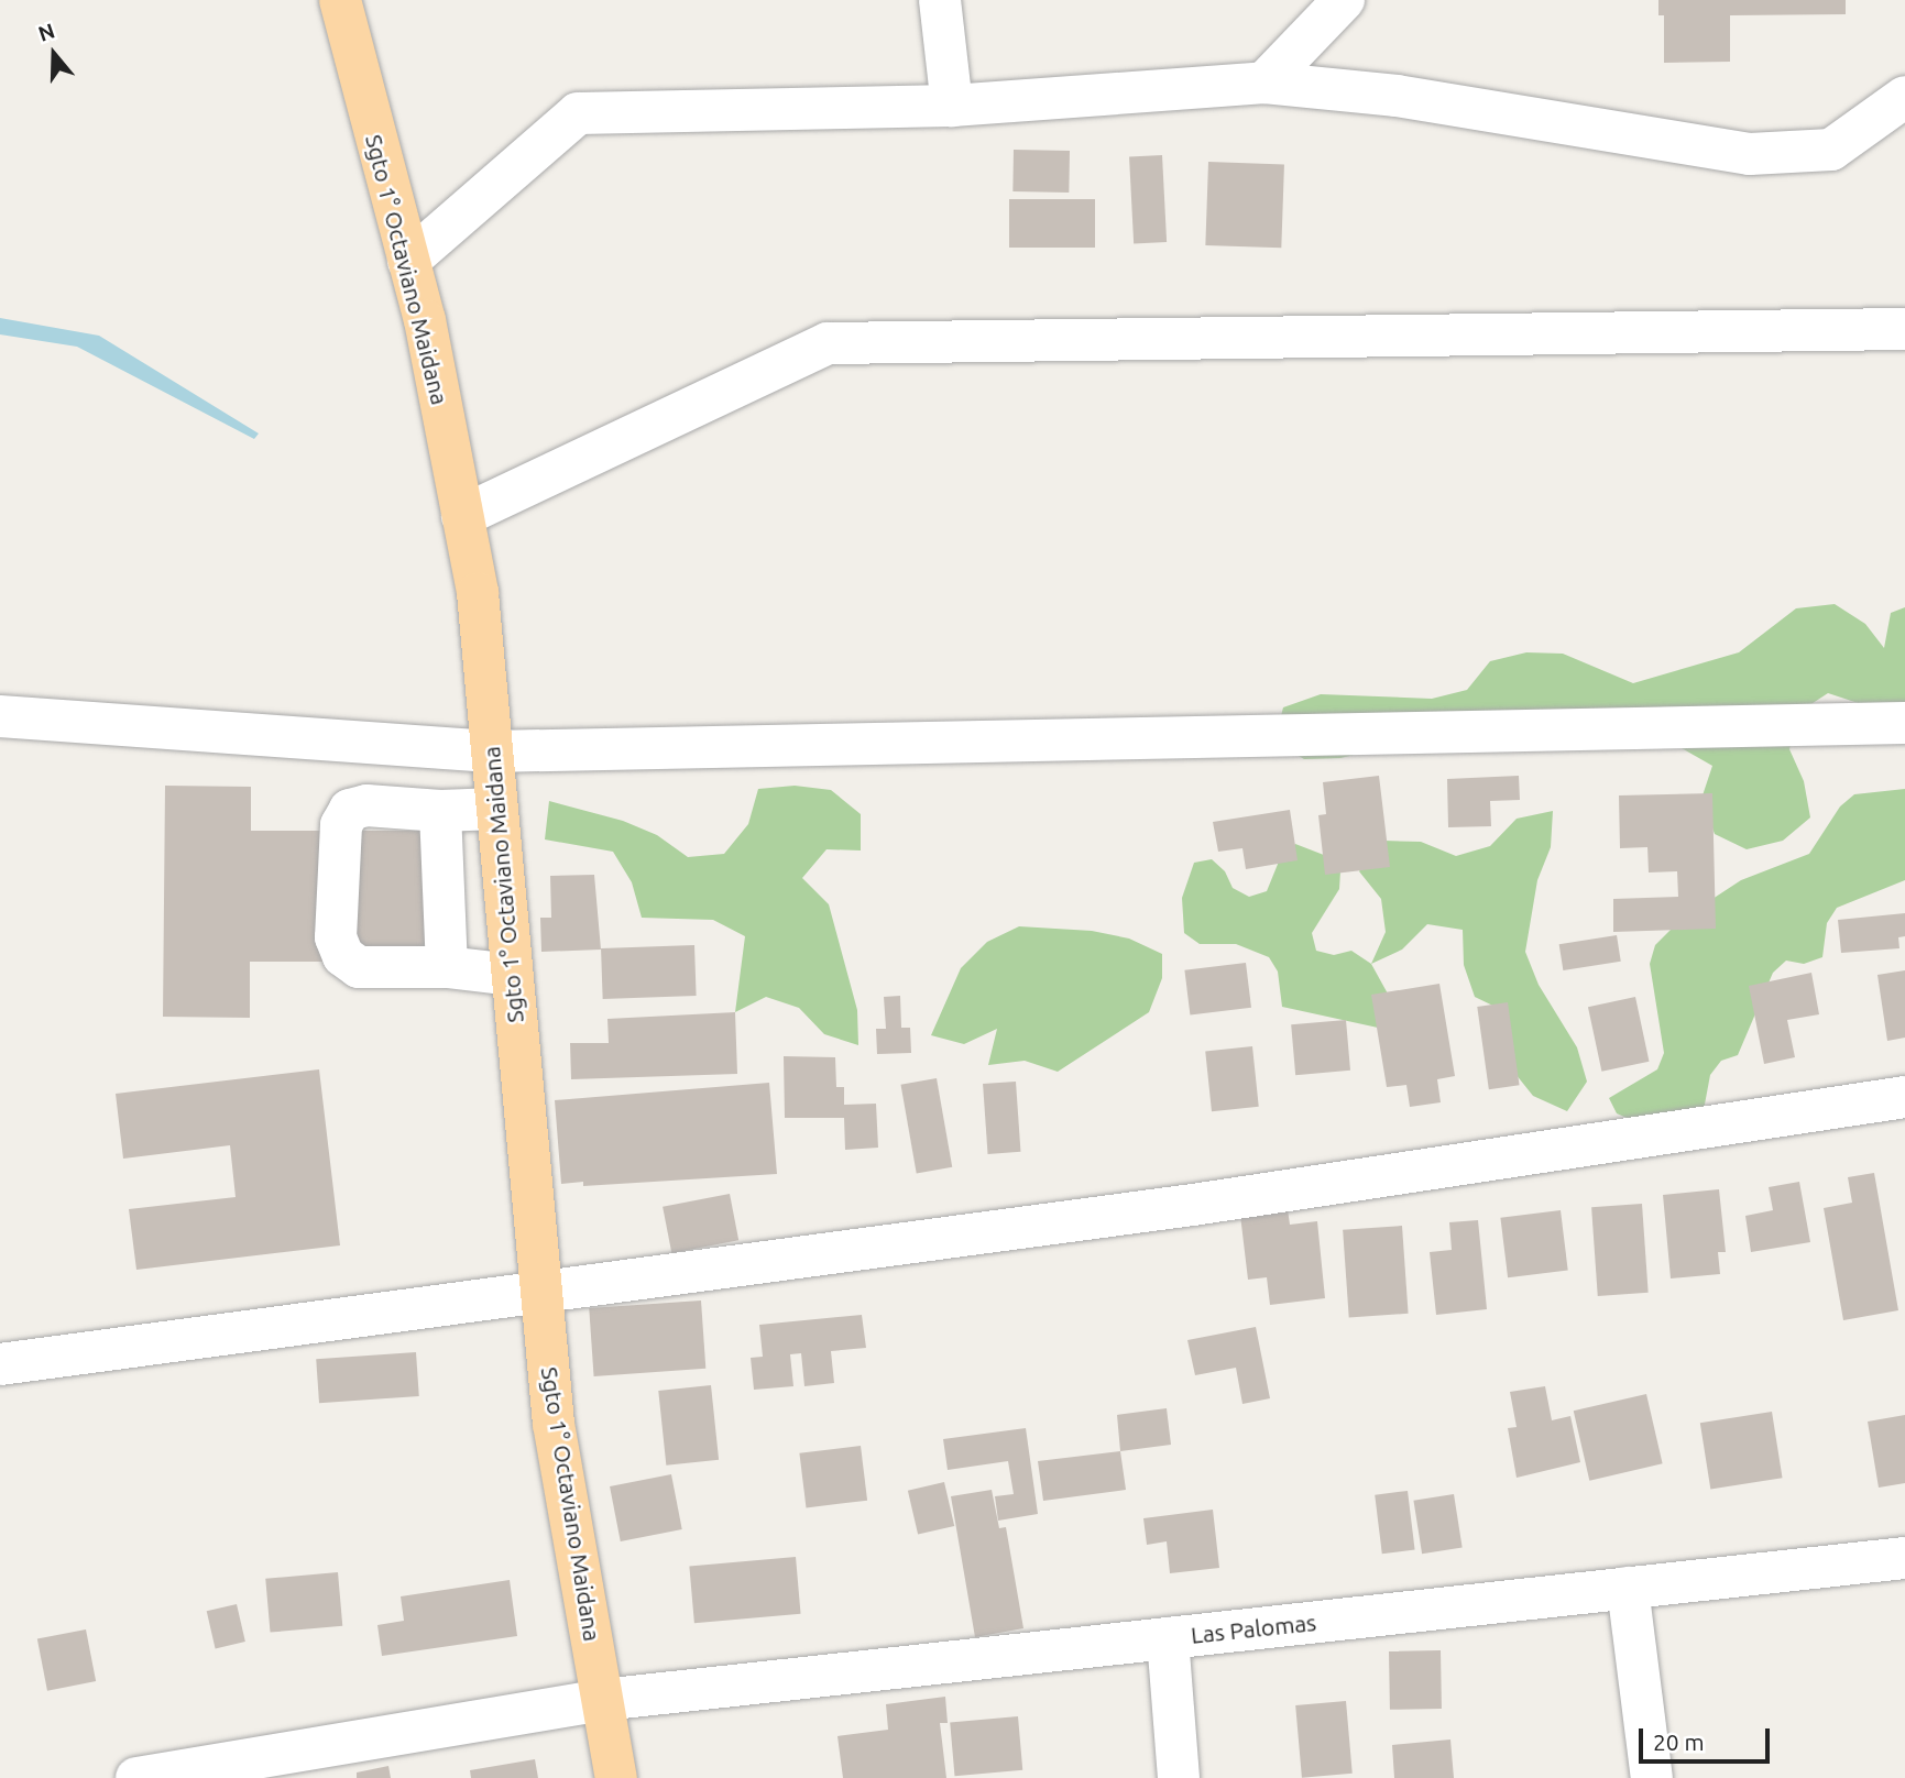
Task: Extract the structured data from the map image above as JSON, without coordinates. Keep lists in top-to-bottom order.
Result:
{
  "streets": {
    "main road": ["Sgto 1° Octaviano Maidana"],
    "street": ["Las Palomas"]
  },
  "crossings": [
    ["Sgto 1° Octaviano Maidana", "Las Palomas"]
  ],
  "scale_bar": "20 m",
  "north": "top"
}
